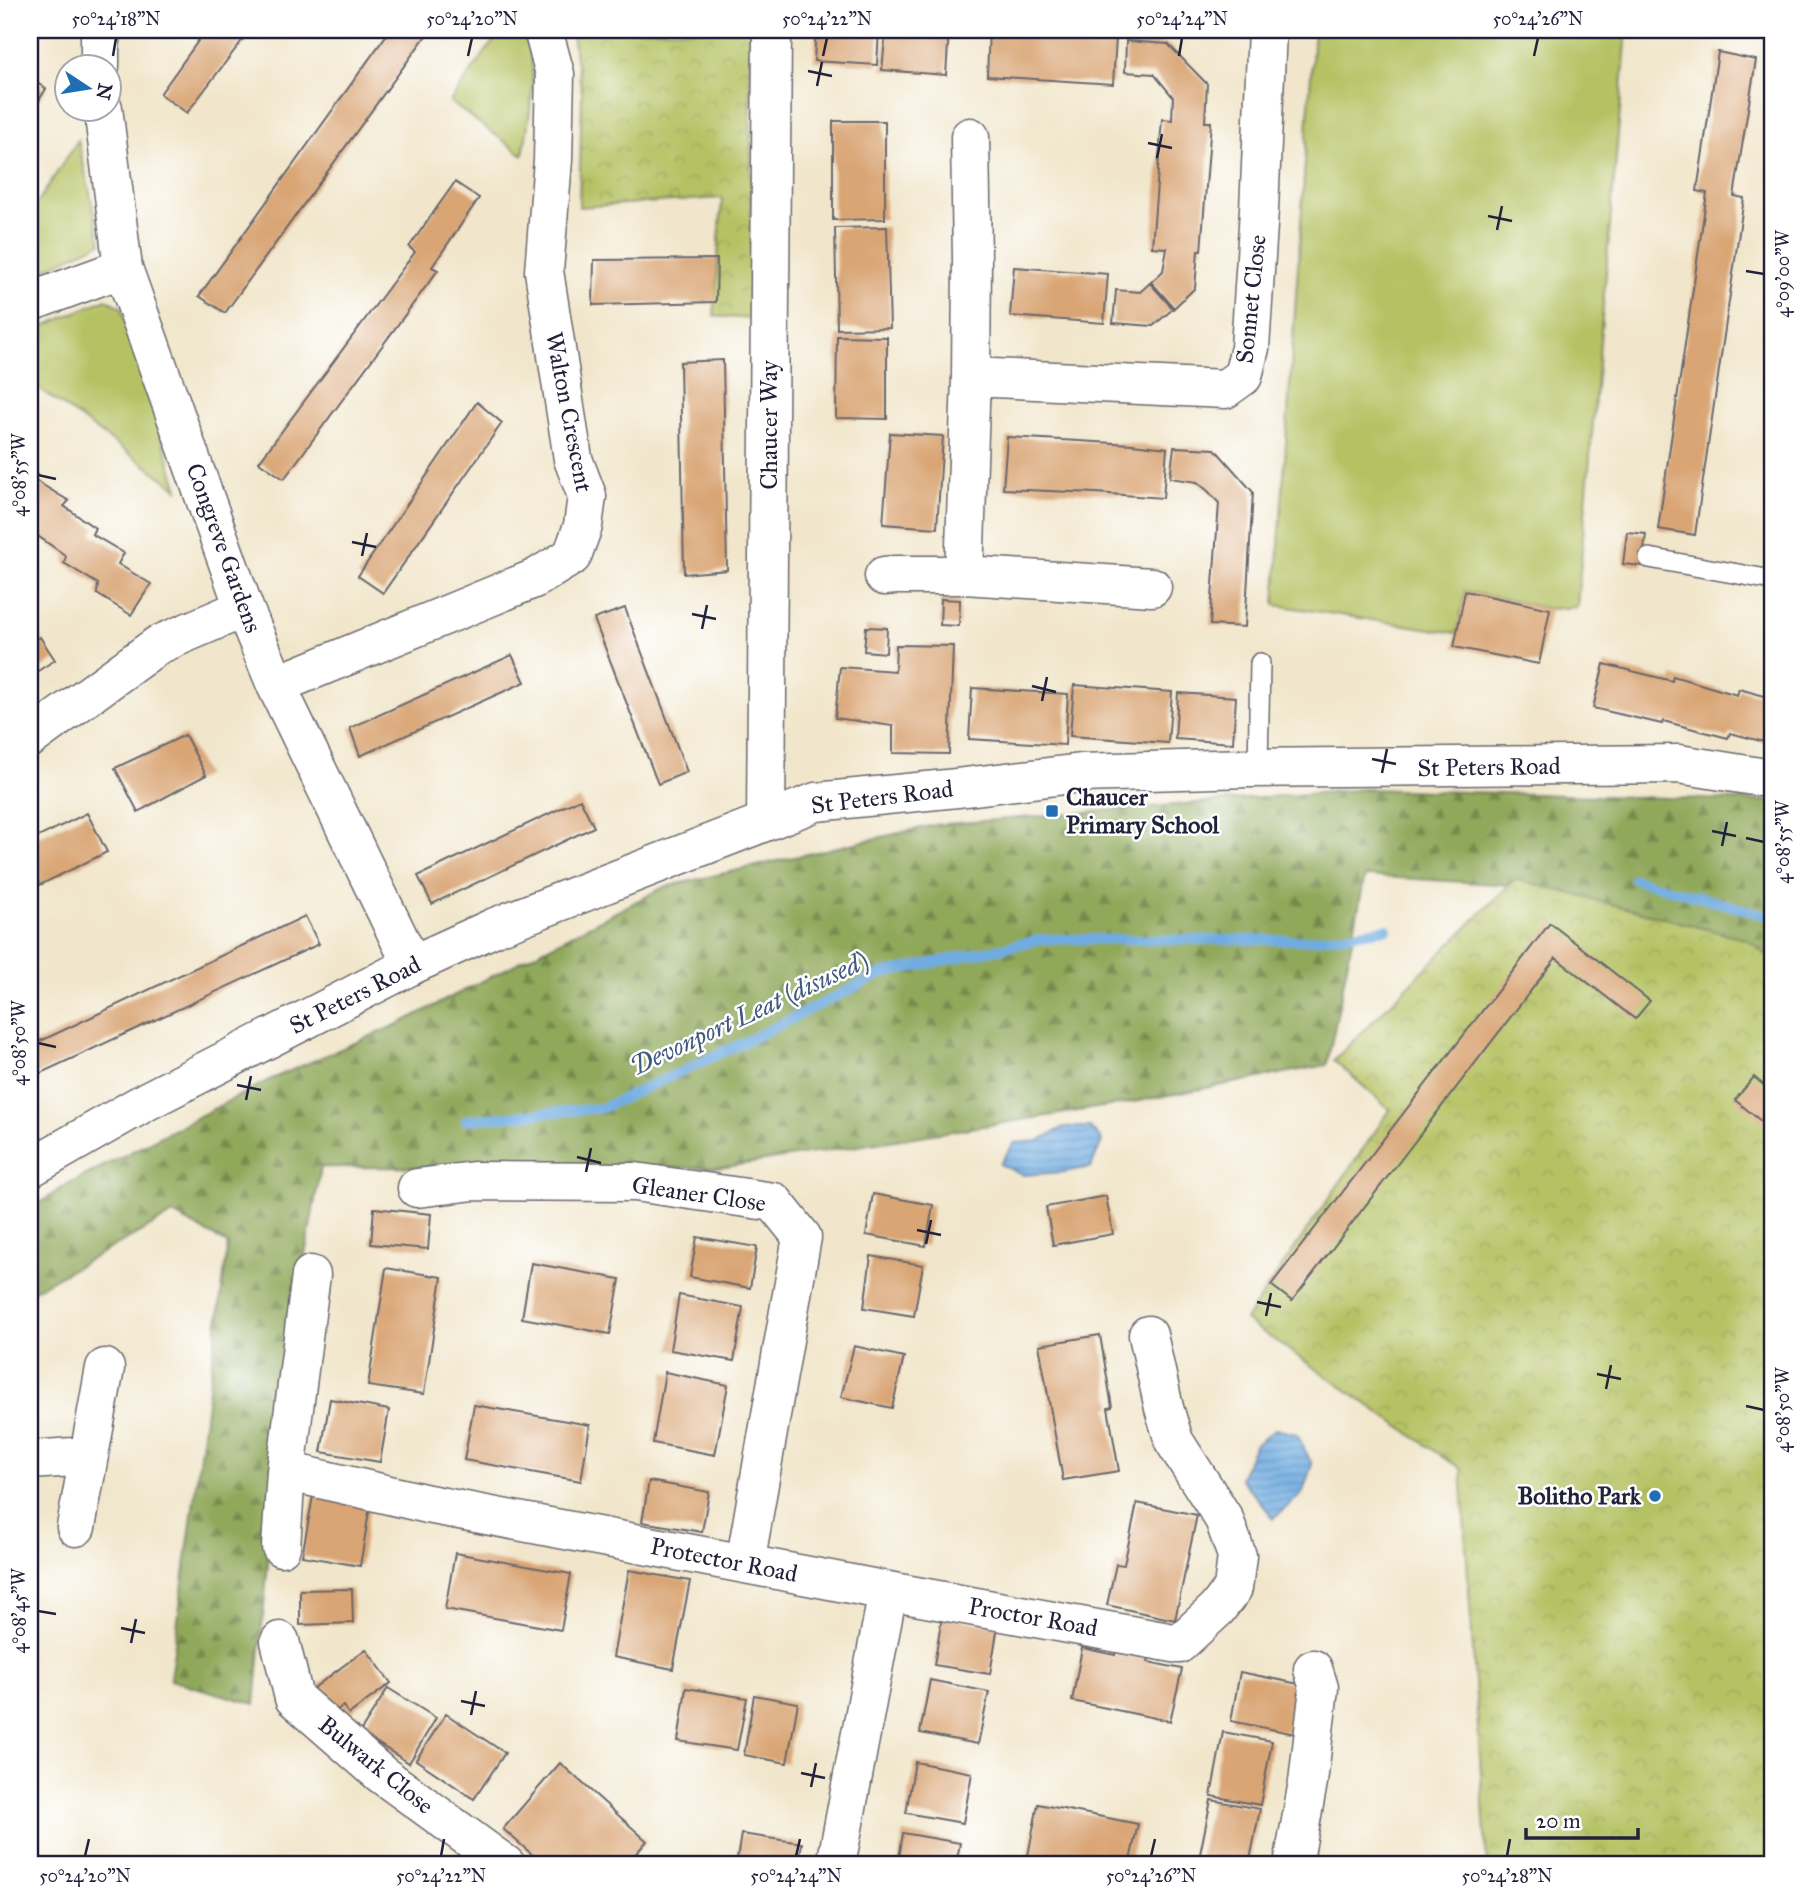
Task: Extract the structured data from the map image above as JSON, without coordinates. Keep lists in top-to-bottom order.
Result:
{
  "streets": {
    "street": [
      "Sonnet Close",
      "Walton Crescent",
      "Chaucer Way",
      "Congreve Gardens",
      "St Peters Road",
      "Gleaner Close",
      "Protector Road",
      "Proctor Road",
      "Bulwark Close"
    ]
  },
  "crossings": [
    ["Walton Crescent", "Congreve Gardens"],
    ["Chaucer Way", "St Peters Road"],
    ["Congreve Gardens", "St Peters Road"],
    ["Gleaner Close", "Protector Road"],
    ["Protector Road", "Proctor Road"]
  ],
  "water": ["Devonport Leat (disused)"],
  "places": {
    "transit": ["Chaucer Primary School"],
    "other": ["Bolitho Park"]
  },
  "scale_bar": "20 m",
  "north": "right",
  "coordinates": [
    "50°24'18\"N",
    "50°24'20\"N",
    "50°24'22\"N",
    "50°24'24\"N",
    "50°24'26\"N",
    "4°09'00\"W",
    "4°08'55\"W",
    "4°08'50\"W",
    "4°08'45\"W",
    "50°24'28\"N"
  ]
}
